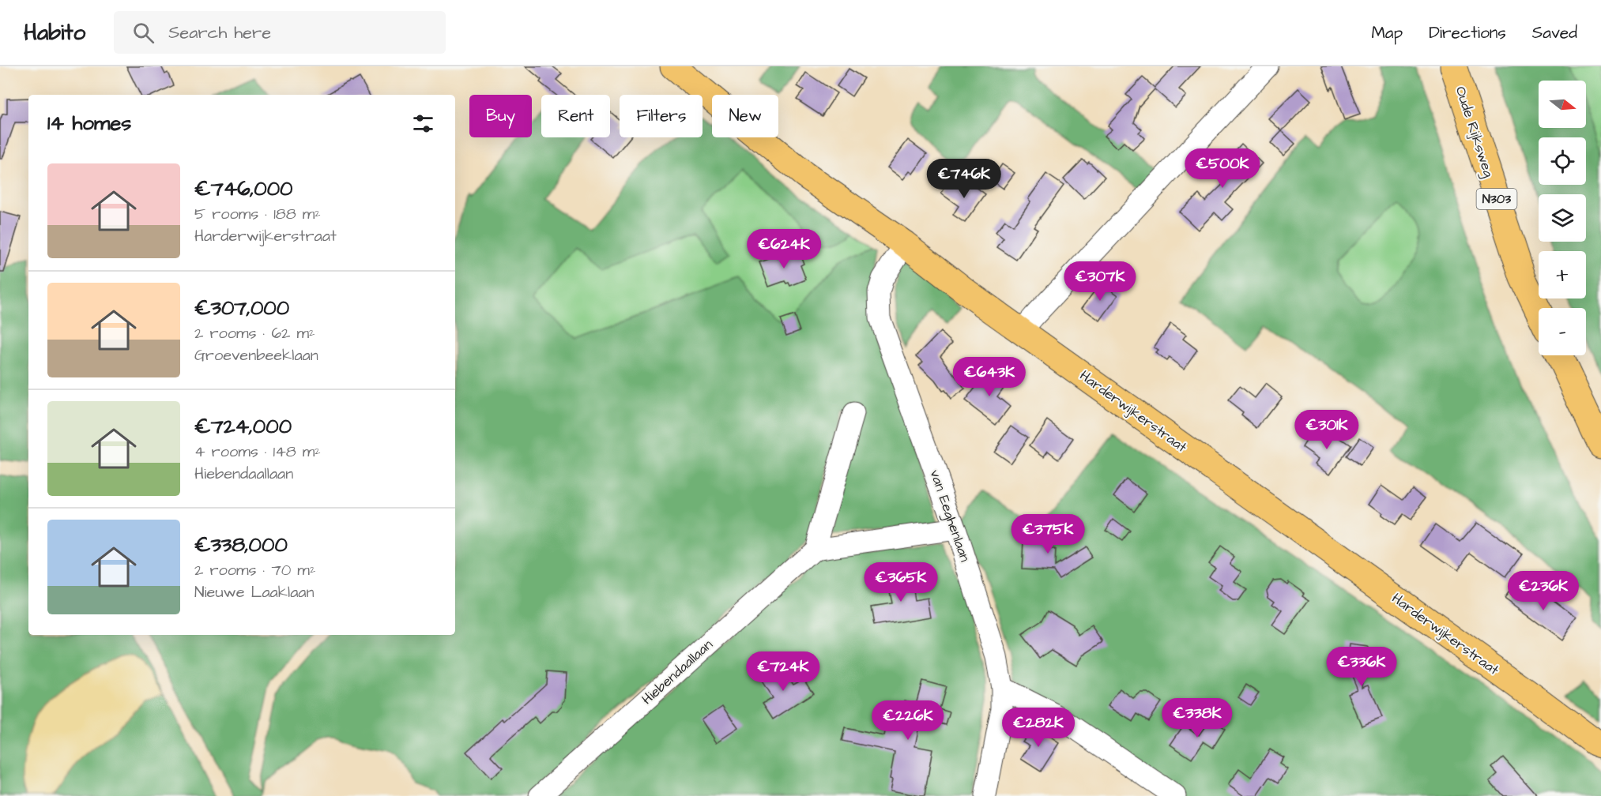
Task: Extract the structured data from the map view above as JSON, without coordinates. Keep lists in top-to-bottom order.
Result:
{
  "streets": {
    "main road": ["Oude Rijksweg", "N303", "Harderwijkerstraat"],
    "street": ["van Eeghenlaan", "Hiebendaallaan"]
  },
  "crossings": [
    ["Harderwijkerstraat", "van Eeghenlaan"]
  ],
  "north": "right",
  "page": {
    "header": "Habito",
    "search": "Search here",
    "nav": ["Map", "Directions", "Saved"],
    "map_buttons": ["+", "−"],
    "chip": [
      "Buy",
      "Rent",
      "Filters",
      "New"
    ],
    "heading": "14 homes",
    "price": [
      "€500K",
      "€746K",
      "€624K",
      "€307K",
      "€643K",
      "€301K",
      "€375K",
      "€365K",
      "€236K",
      "€336K",
      "€724K",
      "€338K",
      "€226K",
      "€282K"
    ],
    "list": [
      {
        "name": "€746,000",
        "note": "5 rooms · 188 m² · Harderwijkerstraat"
      },
      {
        "name": "€307,000",
        "note": "2 rooms · 62 m² · Groevenbeeklaan"
      },
      {
        "name": "€724,000",
        "note": "4 rooms · 148 m² · Hiebendaallaan"
      },
      {
        "name": "€338,000",
        "note": "2 rooms · 70 m² · Nieuwe Laaklaan"
      }
    ]
  }
}
